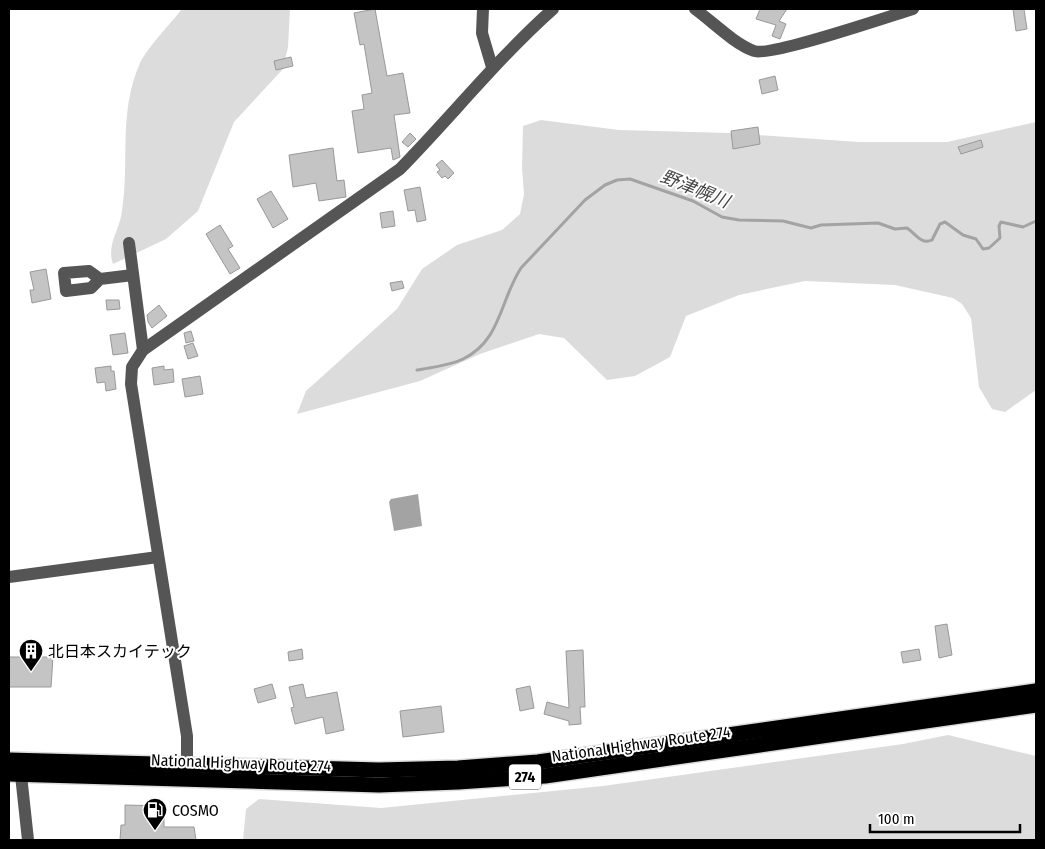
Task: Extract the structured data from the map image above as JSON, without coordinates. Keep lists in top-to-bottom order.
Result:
{
  "streets": {
    "highway": ["National Highway Route 274", "274"]
  },
  "water": ["野津幌川"],
  "places": {
    "building": ["北日本スカイテック"],
    "fuel station": ["COSMO"]
  },
  "scale_bar": "100 m"
}
